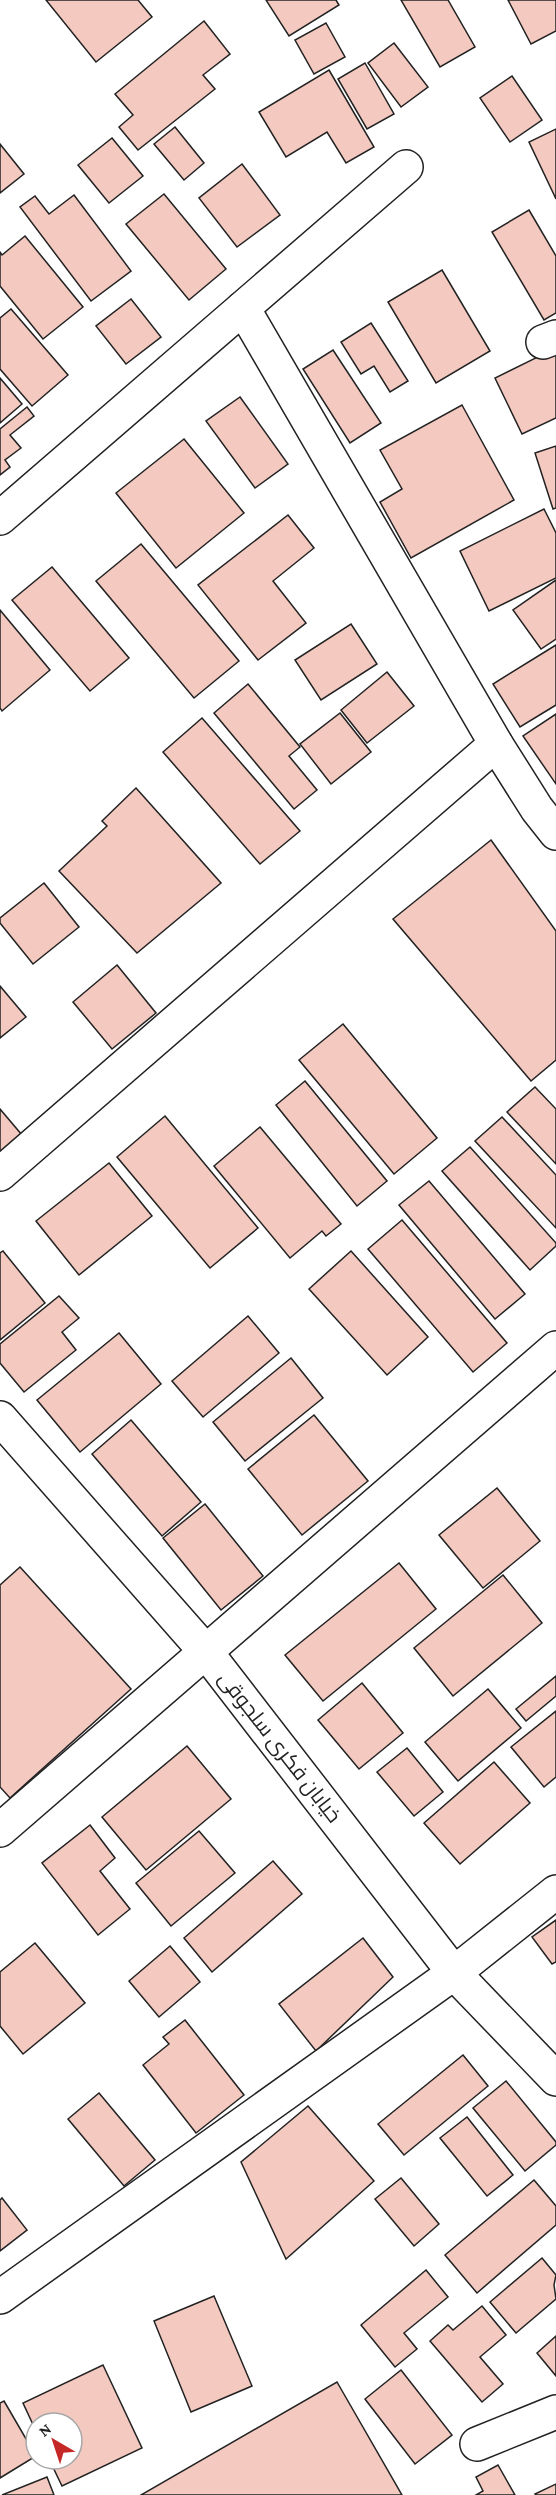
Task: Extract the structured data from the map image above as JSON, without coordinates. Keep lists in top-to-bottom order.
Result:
{
  "streets": {
    "street": ["خیابان فکری سلجوقی"]
  },
  "north": "top left"
}
